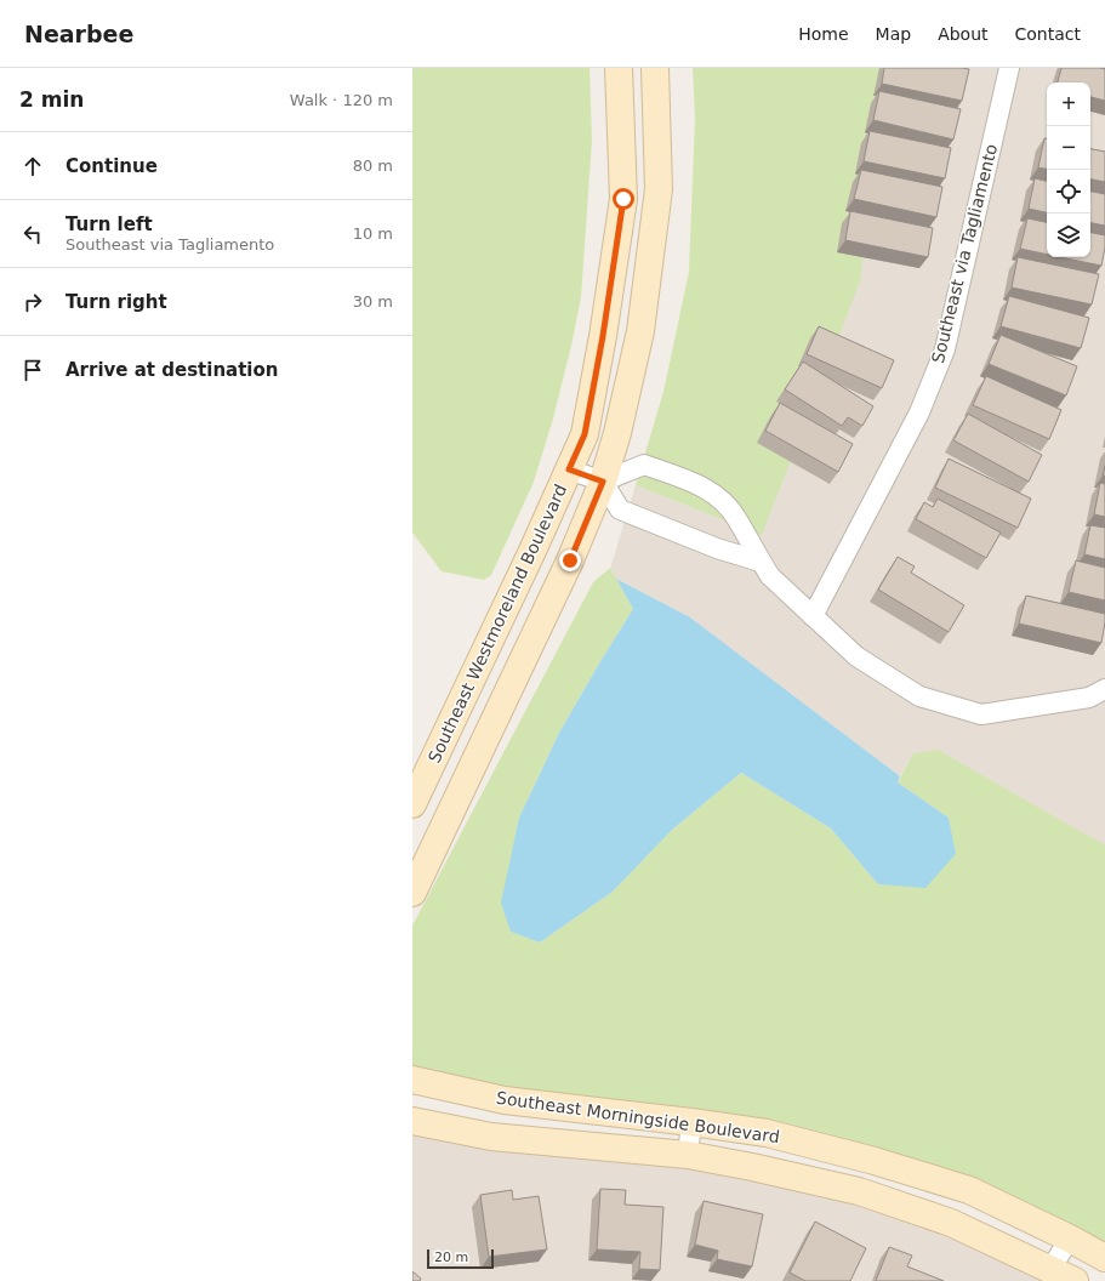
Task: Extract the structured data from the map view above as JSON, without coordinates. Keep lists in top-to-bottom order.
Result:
{
  "streets": {
    "street": ["Southeast via Tagliamento", "Southeast Westmoreland Boulevard", "Southeast Morningside Boulevard"]
  },
  "scale_bar": "20 m",
  "page": {
    "header": "Nearbee",
    "nav": [
      "Home",
      "Map",
      "About",
      "Contact"
    ],
    "heading": ["2 min", "Walk · 120 m"],
    "map_buttons": ["+", "−"],
    "list": [
      ["Continue", "80 m"],
      ["Turn left", "Southeast via Tagliamento", "10 m"],
      ["Turn right", "30 m"],
      "Arrive at destination"
    ],
    "scale": "20 m"
  }
}
